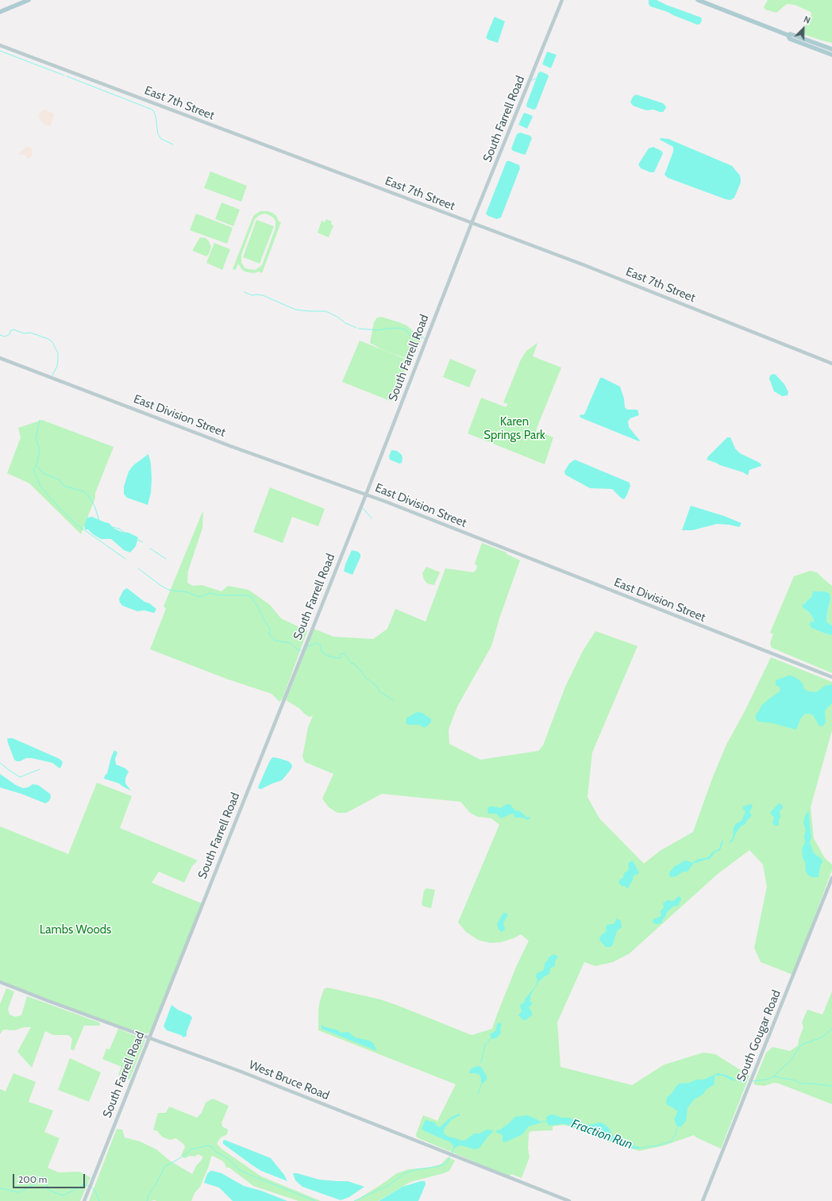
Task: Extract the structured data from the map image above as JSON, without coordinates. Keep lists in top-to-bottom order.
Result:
{
  "streets": {
    "street": [
      "East 7th Street",
      "South Farrell Road",
      "East Division Street",
      "South Gougar Road",
      "West Bruce Road"
    ]
  },
  "crossings": [
    ["East 7th Street", "South Farrell Road"],
    ["South Farrell Road", "East Division Street"],
    ["South Farrell Road", "West Bruce Road"]
  ],
  "water": ["Fraction Run"],
  "parks": ["Karen Springs Park", "Lambs Woods"],
  "scale_bar": "200 m",
  "north": "top right"
}
